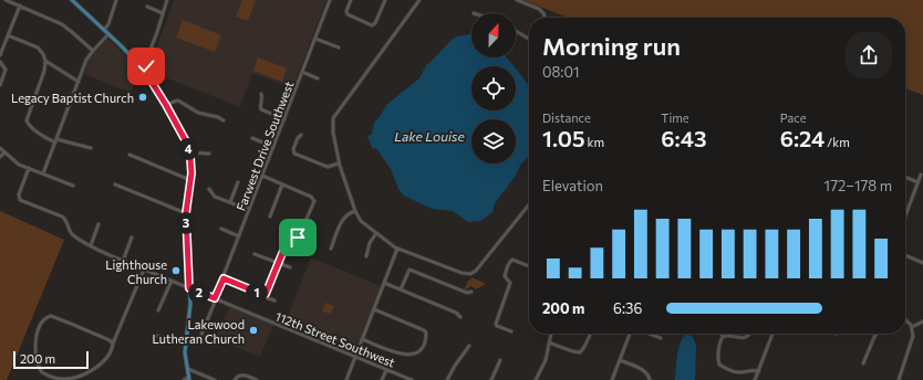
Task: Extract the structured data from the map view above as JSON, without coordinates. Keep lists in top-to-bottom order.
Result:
{
  "streets": {
    "street": ["Farwest Drive Southwest", "112th Street Southwest"]
  },
  "crossings": [
    ["Farwest Drive Southwest", "112th Street Southwest"]
  ],
  "water": ["Lake Louise"],
  "places": ["Legacy Baptist Church", "Lighthouse Church", "Lakewood Lutheran Church"],
  "scale_bar": "200 m",
  "north": "top",
  "page": {
    "heading": ["Morning run", "08:01"],
    "stats": [
      ["Distance", "1.05 km"],
      ["Time", "6:43"],
      ["Pace", "6:24 /km"]
    ],
    "pins": [
      "4",
      "3",
      "1",
      "2"
    ],
    "chart": ["Elevation", "172–178 m"],
    "list": [
      {
        "name": "200 m",
        "note": "6:36"
      }
    ],
    "scale": "200 m"
  }
}
